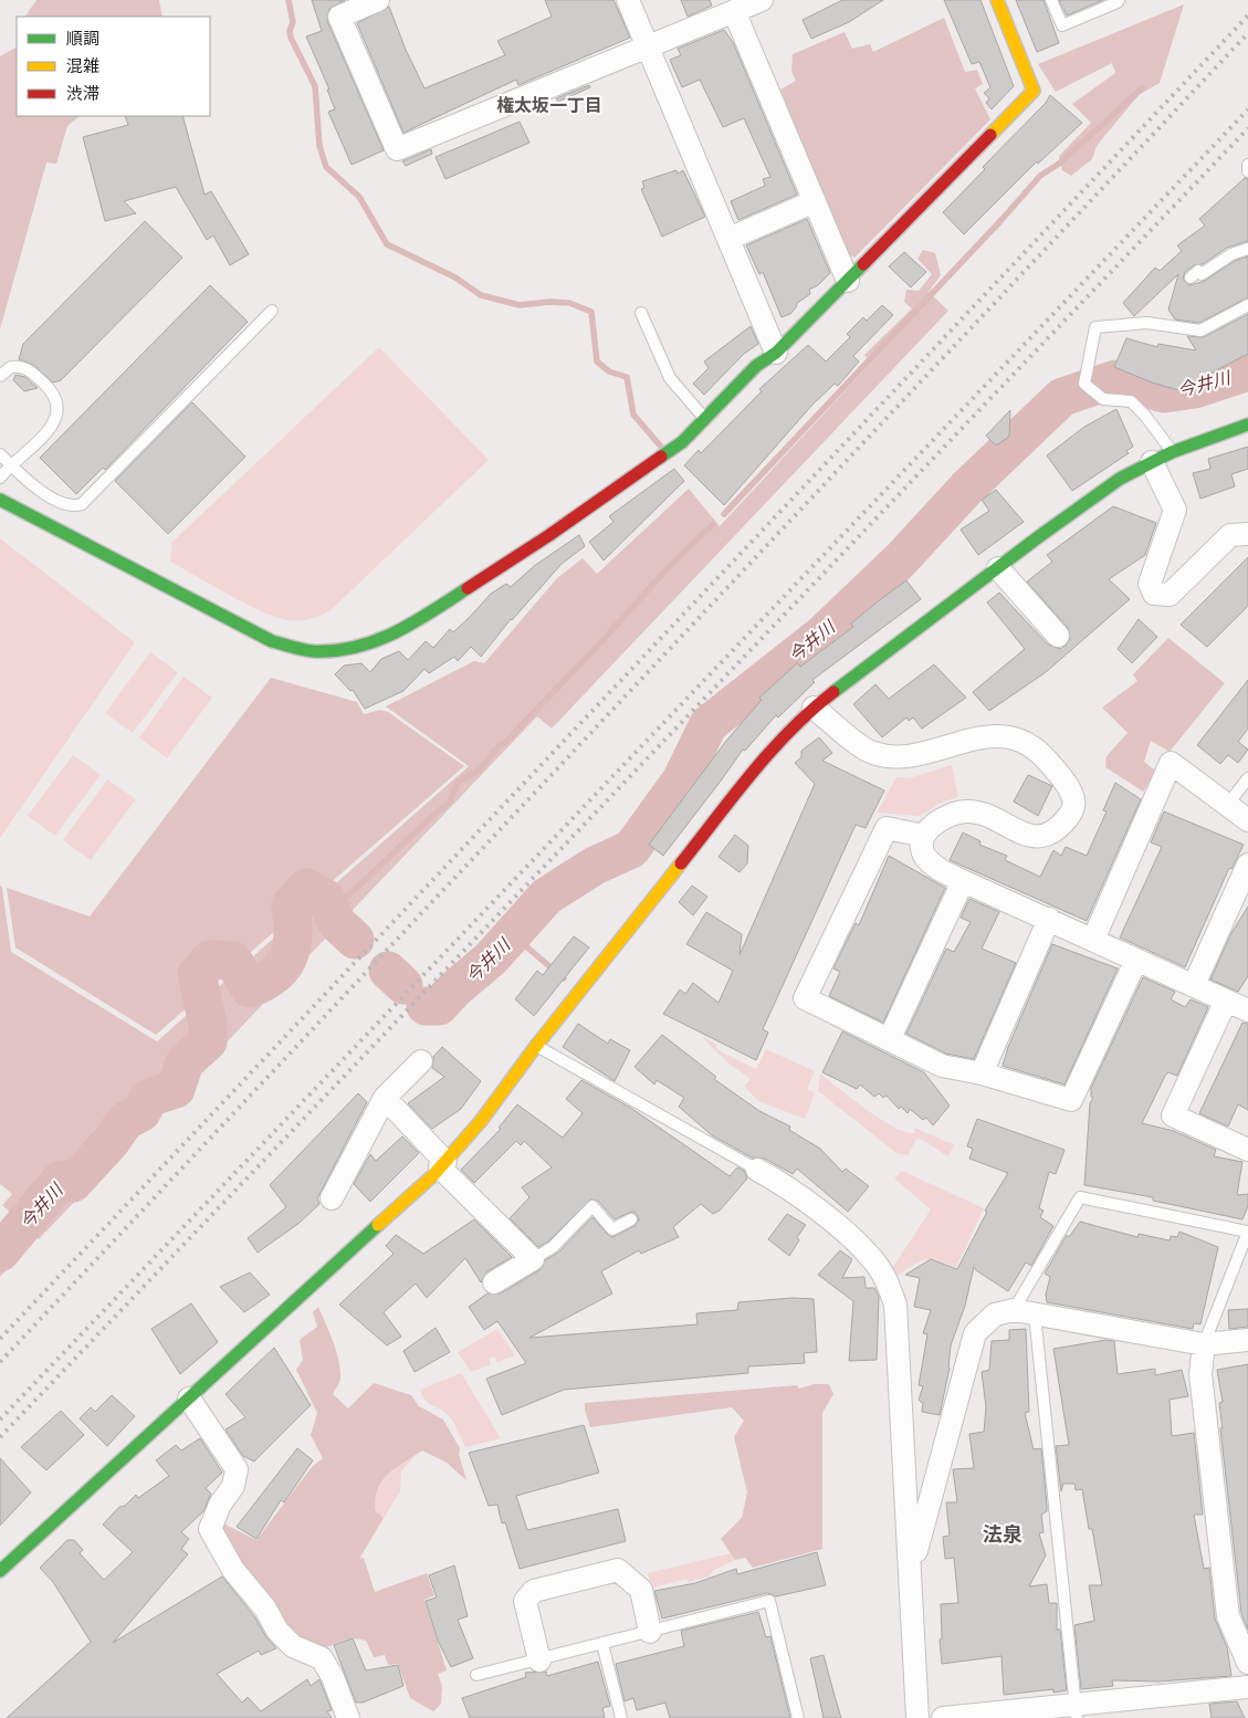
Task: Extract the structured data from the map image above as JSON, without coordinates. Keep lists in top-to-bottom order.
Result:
{
  "districts": ["権太坂一丁目", "法泉"],
  "water": ["今井川"],
  "legend": ["順調", "混雑", "渋滞"]
}
